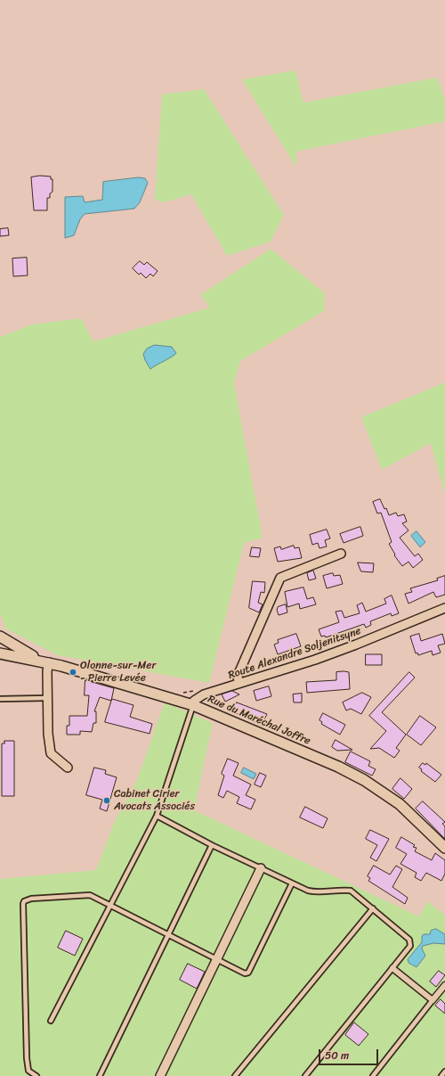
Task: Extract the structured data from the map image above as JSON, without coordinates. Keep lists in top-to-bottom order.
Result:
{
  "streets": {
    "street": ["Route Alexandre Soljenitsyne", "Rue du Maréchal Joffre"]
  },
  "crossings": [
    ["Route Alexandre Soljenitsyne", "Rue du Maréchal Joffre"]
  ],
  "places": ["Olonne-sur-Mer - Pierre Levée", "Cabinet Cirier Avocats Associés"],
  "scale_bar": "50 m"
}
